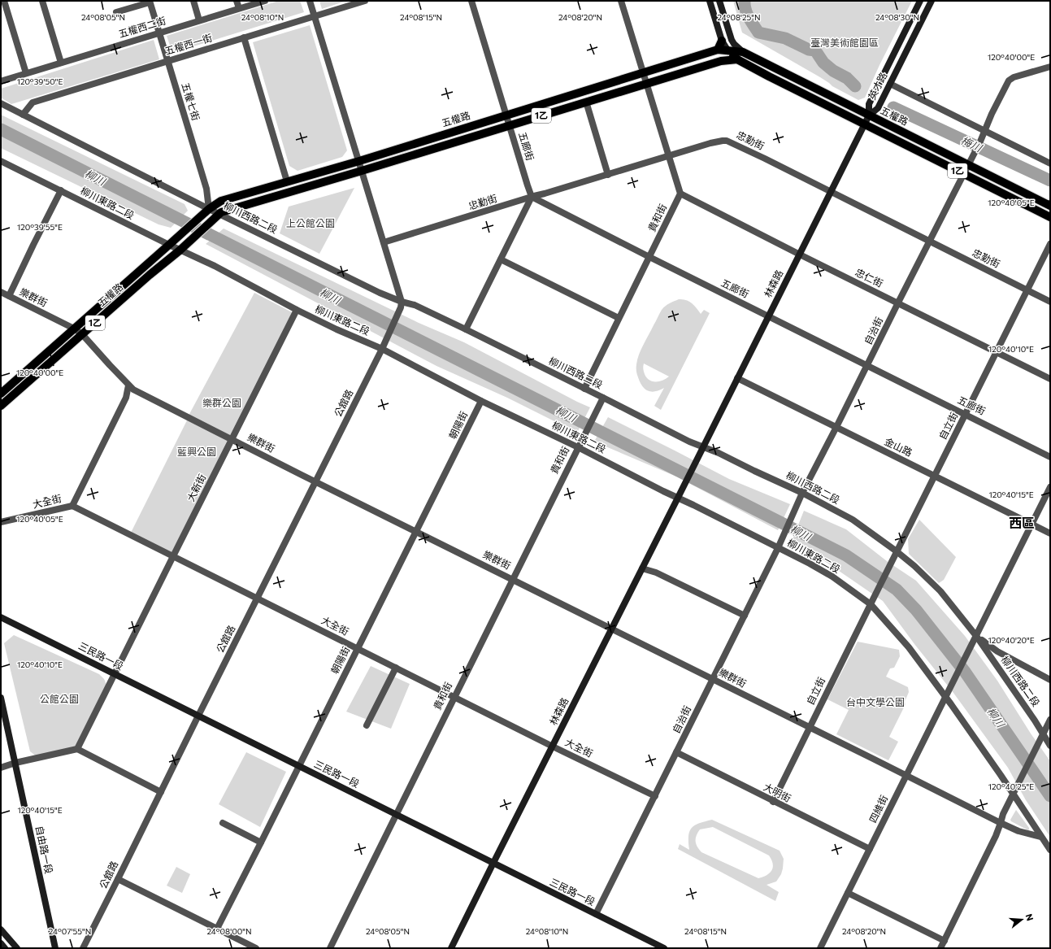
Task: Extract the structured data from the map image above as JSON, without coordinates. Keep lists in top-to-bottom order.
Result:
{
  "streets": {
    "main road": [
      "英才路",
      "1乙",
      "五權路",
      "林森路",
      "三民路一段",
      "自由路一段"
    ],
    "street": [
      "五權西二街",
      "五權西一街",
      "五權七街",
      "忠勤街",
      "五廊街",
      "柳川東路二段",
      "柳川西路二段",
      "貴和街",
      "忠仁街",
      "樂群街",
      "自治街",
      "公舘路",
      "朝陽街",
      "自立街",
      "金山路",
      "大新街",
      "大全街",
      "大明街",
      "四維街"
    ]
  },
  "crossings": [
    ["五權西二街", "五權七街"],
    ["五權西一街", "五權七街"],
    ["五權西一街", "柳川西路二段"],
    ["英才路", "五權路"],
    ["英才路", "林森路"],
    ["五權七街", "五權路"],
    ["五權七街", "柳川西路二段"],
    ["1乙", "五權路"],
    ["1乙", "五廊街"],
    ["1乙", "柳川西路二段"],
    ["1乙", "林森路"],
    ["1乙", "自治街"],
    ["五權路", "五廊街"],
    ["五權路", "柳川東路二段"],
    ["五權路", "柳川西路二段"],
    ["五權路", "林森路"],
    ["五權路", "樂群街"],
    ["五權路", "自治街"],
    ["忠勤街", "五廊街"],
    ["忠勤街", "林森路"],
    ["忠勤街", "自治街"],
    ["忠勤街", "自立街"],
    ["五廊街", "貴和街"],
    ["五廊街", "林森路"],
    ["五廊街", "自治街"],
    ["五廊街", "自立街"],
    ["柳川東路二段", "貴和街"],
    ["柳川東路二段", "林森路"],
    ["柳川東路二段", "樂群街"],
    ["柳川東路二段", "自治街"],
    ["柳川東路二段", "公舘路"],
    ["柳川東路二段", "朝陽街"],
    ["柳川東路二段", "自立街"],
    ["柳川東路二段", "大新街"],
    ["柳川東路二段", "四維街"],
    ["柳川西路二段", "貴和街"],
    ["柳川西路二段", "林森路"],
    ["柳川西路二段", "自治街"],
    ["柳川西路二段", "公舘路"],
    ["柳川西路二段", "自立街"],
    ["柳川西路二段", "四維街"],
    ["貴和街", "忠仁街"],
    ["貴和街", "樂群街"],
    ["貴和街", "大全街"],
    ["貴和街", "三民路一段"],
    ["忠仁街", "林森路"],
    ["忠仁街", "自治街"],
    ["忠仁街", "自立街"],
    ["林森路", "樂群街"],
    ["林森路", "金山路"],
    ["林森路", "大全街"],
    ["林森路", "三民路一段"],
    ["樂群街", "自治街"],
    ["樂群街", "公舘路"],
    ["樂群街", "朝陽街"],
    ["樂群街", "自立街"],
    ["樂群街", "大新街"],
    ["樂群街", "四維街"],
    ["自治街", "金山路"],
    ["自治街", "大全街"],
    ["自治街", "三民路一段"],
    ["自治街", "大明街"],
    ["公舘路", "大全街"],
    ["公舘路", "三民路一段"],
    ["朝陽街", "大全街"],
    ["朝陽街", "三民路一段"],
    ["自立街", "金山路"],
    ["自立街", "大明街"],
    ["大新街", "大全街"],
    ["大新街", "三民路一段"],
    ["大明街", "四維街"]
  ],
  "districts": ["西區"],
  "water": ["梅川", "柳川"],
  "parks": [
    "臺灣美術館園區",
    "上公館公園",
    "樂群公園",
    "藍興公園",
    "公館公園",
    "台中文學公園"
  ],
  "north": "right",
  "coordinates": [
    "24°08'05\"N",
    "24°08'10\"N",
    "24°08'15\"N",
    "24°08'20\"N",
    "24°08'25\"N",
    "24°08'30\"N",
    "120°40'00\"E",
    "120°39'50\"E",
    "120°40'05\"E",
    "120°39'55\"E",
    "120°40'10\"E",
    "120°40'15\"E",
    "120°40'20\"E",
    "120°40'25\"E",
    "24°07'55\"N",
    "24°08'00\"N"
  ]
}
